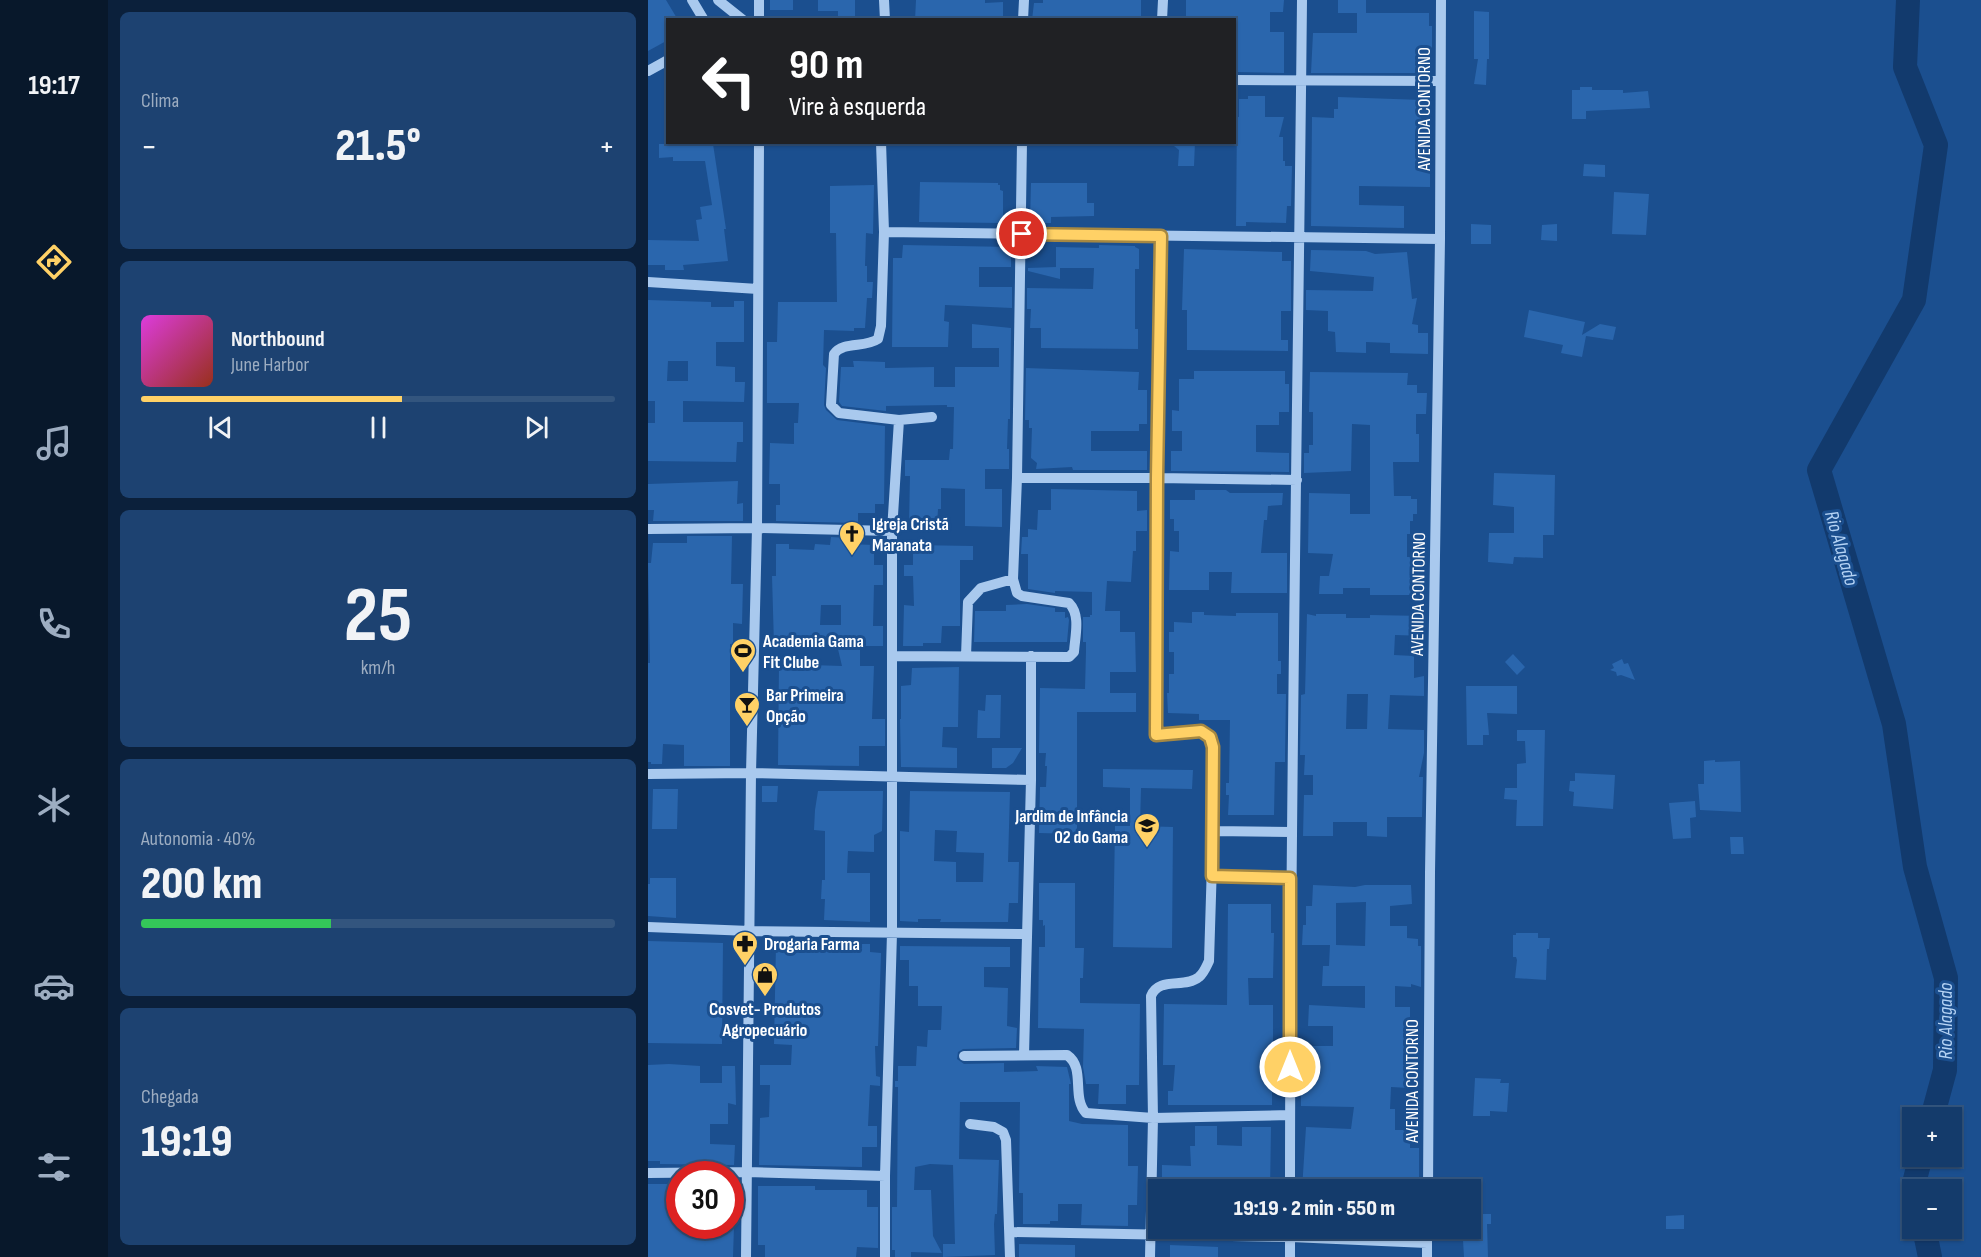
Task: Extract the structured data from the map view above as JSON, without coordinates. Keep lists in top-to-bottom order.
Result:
{
  "streets": {
    "street": ["AVENIDA CONTORNO"]
  },
  "water": ["Rio Alagado"],
  "places": {
    "church": ["Igreja Cristã Maranata"],
    "sports": ["Academia Gama Fit Clube"],
    "bar": ["Bar Primeira Opção"],
    "school or university": ["Jardim de Infância 02 do Gama"],
    "pharmacy": ["Drogaria Farma"],
    "shop": ["Cosvet- Produtos Agropecuário"]
  },
  "page": {
    "tabs": "19:17",
    "tile": [
      "Clima",
      ["25", "km/h"],
      ["Autonomia · 40%", "200 km"],
      ["Chegada", "19:19"]
    ],
    "turn": ["90 m", "Vire à esquerda"],
    "heat": ["−", "21.5°", "+"],
    "song": ["Northbound", "June Harbor"],
    "map_buttons": ["+", "−"],
    "limit": "30",
    "trip": "19:19 · 2 min · 550 m"
  }
}
